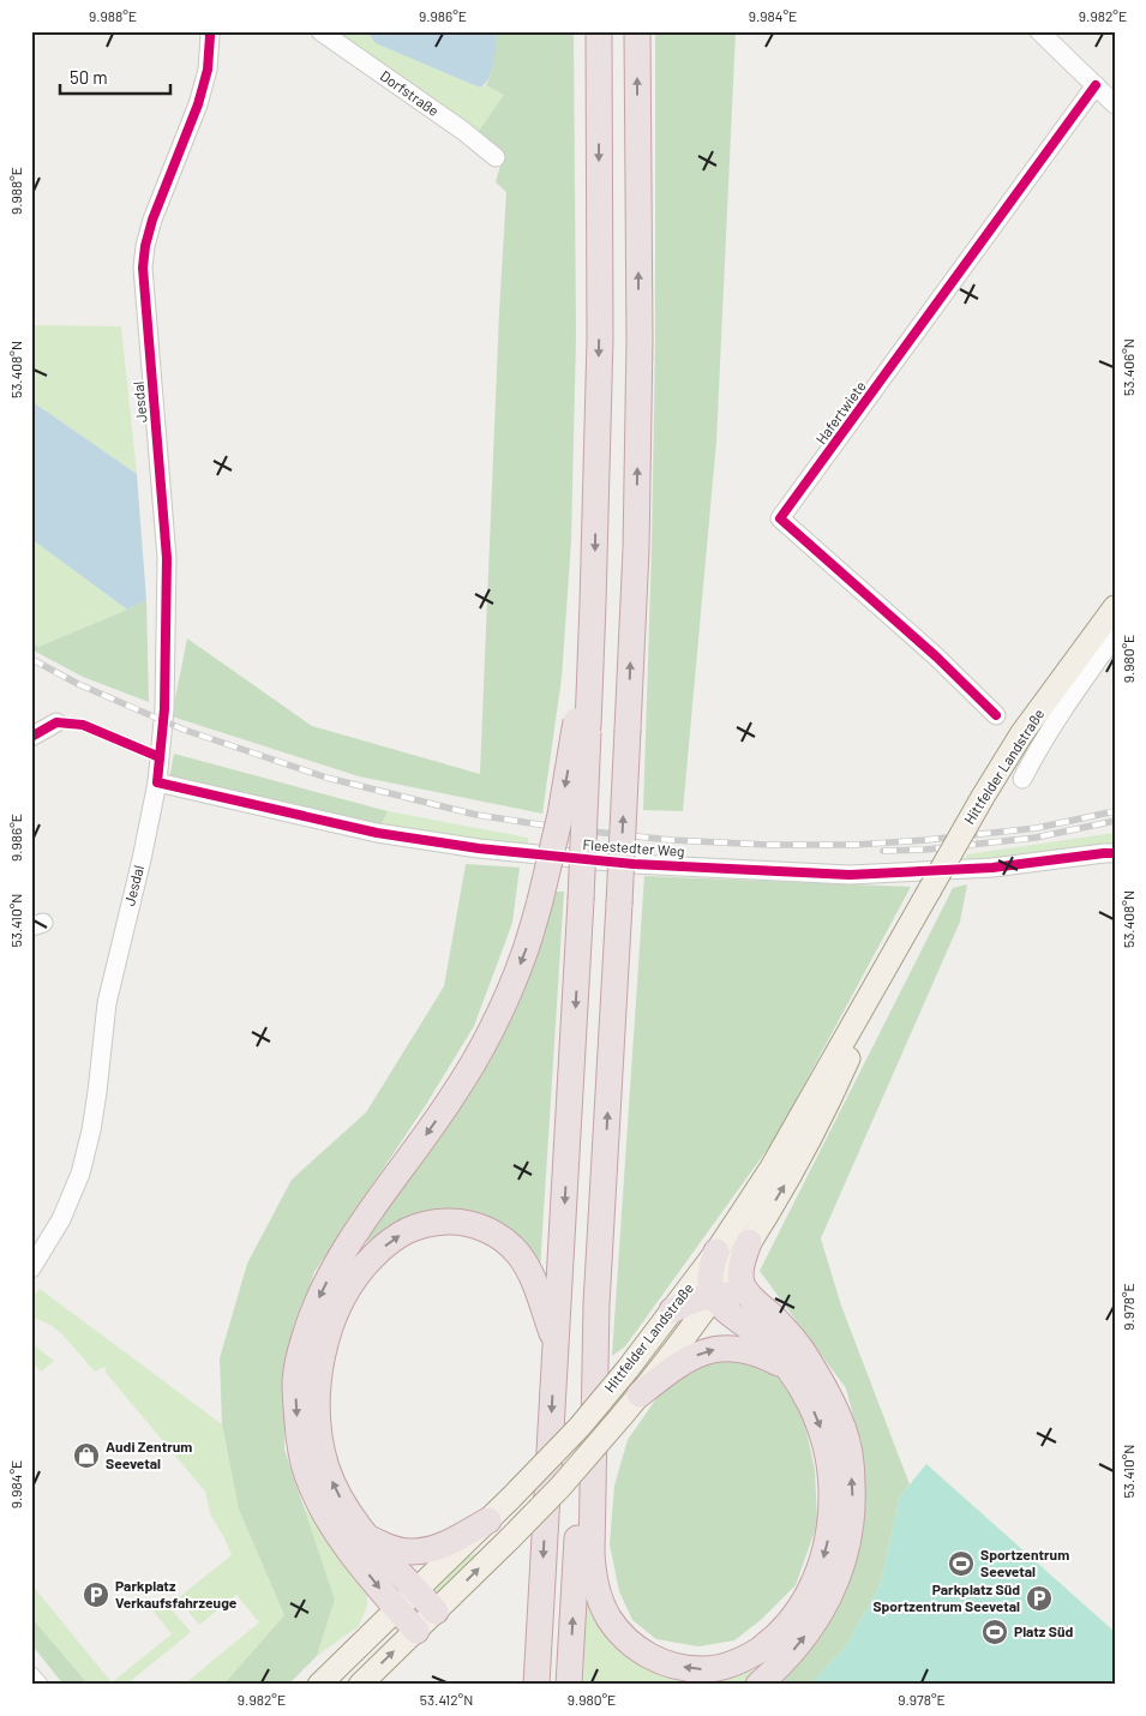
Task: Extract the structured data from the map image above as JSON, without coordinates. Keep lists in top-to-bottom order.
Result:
{
  "streets": {
    "main road": ["Hittfelder Landstraße"],
    "street": [
      "Dorfstraße",
      "Jesdal",
      "Hafertwiete",
      "Fleestedter Weg"
    ]
  },
  "crossings": [
    ["Jesdal", "Fleestedter Weg"]
  ],
  "places": {
    "shop": ["Audi Zentrum Seevetal"],
    "sports": ["Sportzentrum Seevetal", "Platz Süd"],
    "parking": ["Parkplatz Verkaufsfahrzeuge", "Parkplatz Süd Sportzentrum Seevetal"]
  },
  "scale_bar": "50 m",
  "coordinates": [
    "9.988°E",
    "9.986°E",
    "9.984°E",
    "9.982°E",
    "53.406°N",
    "53.408°N",
    "9.980°E",
    "53.410°N",
    "9.978°E",
    "53.412°N"
  ]
}
